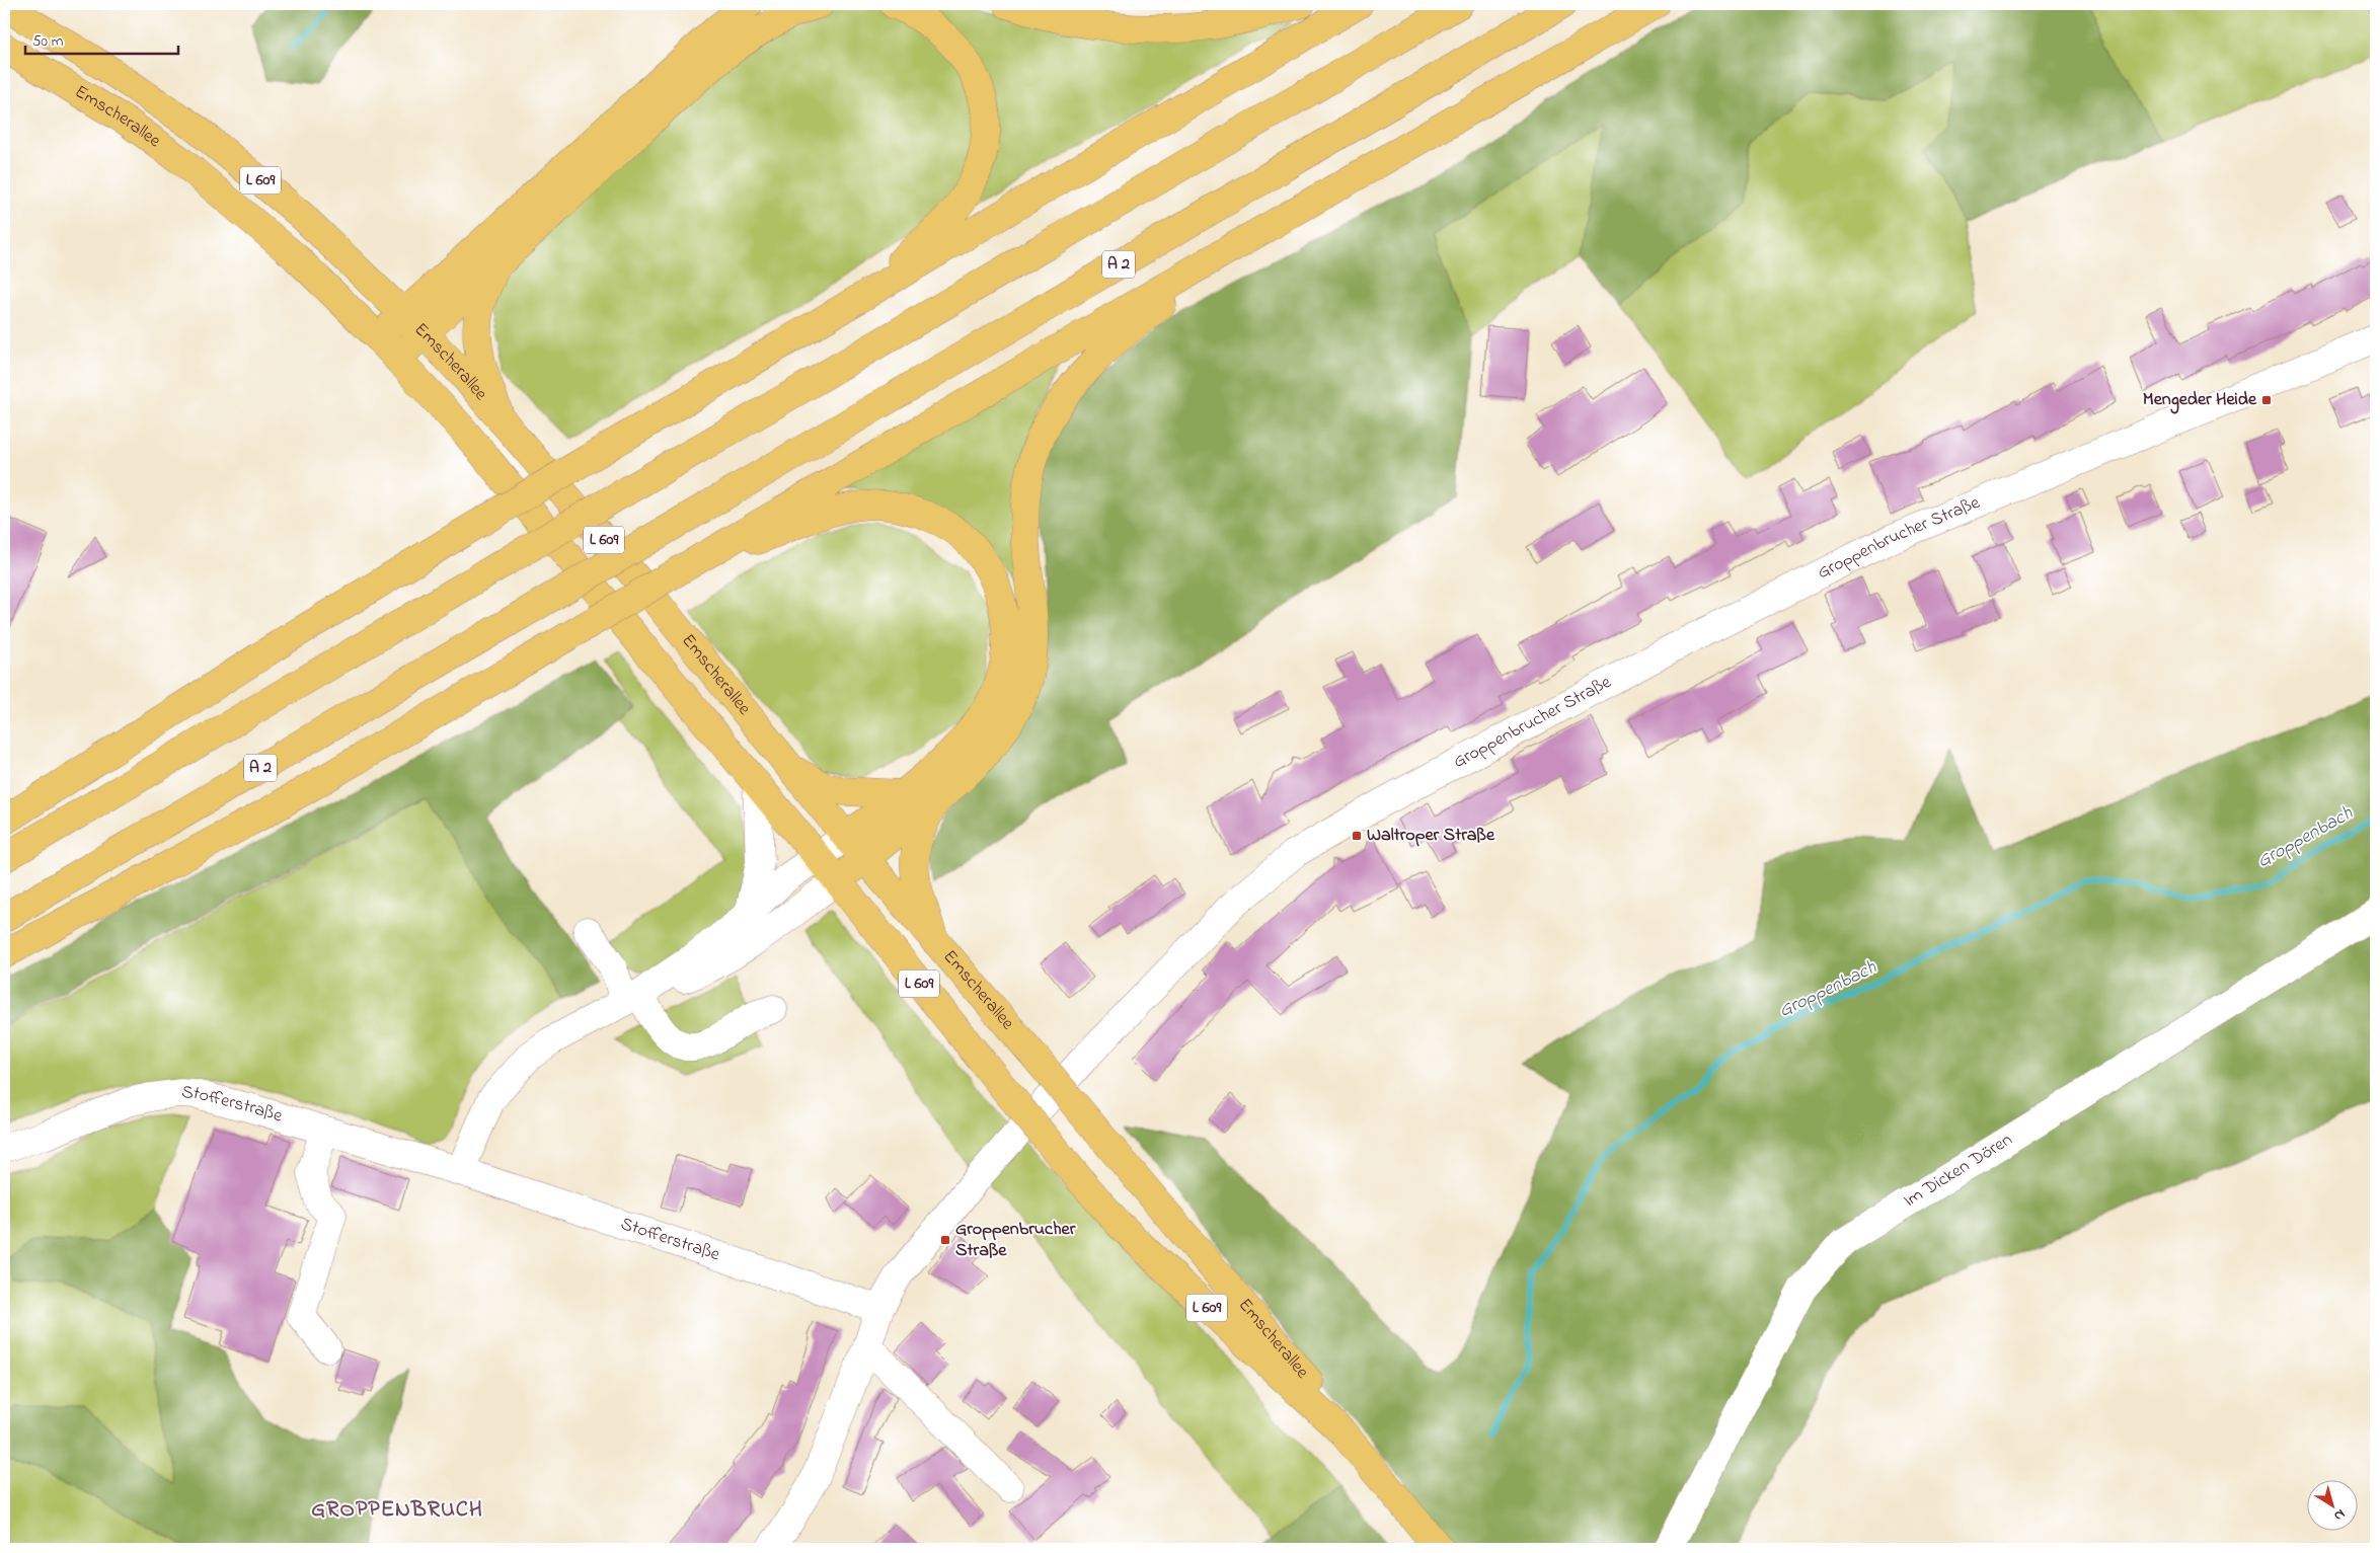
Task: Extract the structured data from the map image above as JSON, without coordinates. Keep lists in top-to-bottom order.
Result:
{
  "streets": {
    "main road": ["Emscherallee", "L 609", "A 2"],
    "street": ["Groppenbrucher Straße", "Stofferstraße", "Im Dicken Dören"]
  },
  "crossings": [
    ["Groppenbrucher Straße", "Stofferstraße"]
  ],
  "districts": ["GROPPENBRUCH"],
  "water": ["Groppenbach"],
  "places": {
    "transit": ["Mengeder Heide", "Waltroper Straße", "Groppenbrucher Straße"]
  },
  "scale_bar": "50 m",
  "north": "bottom right"
}
